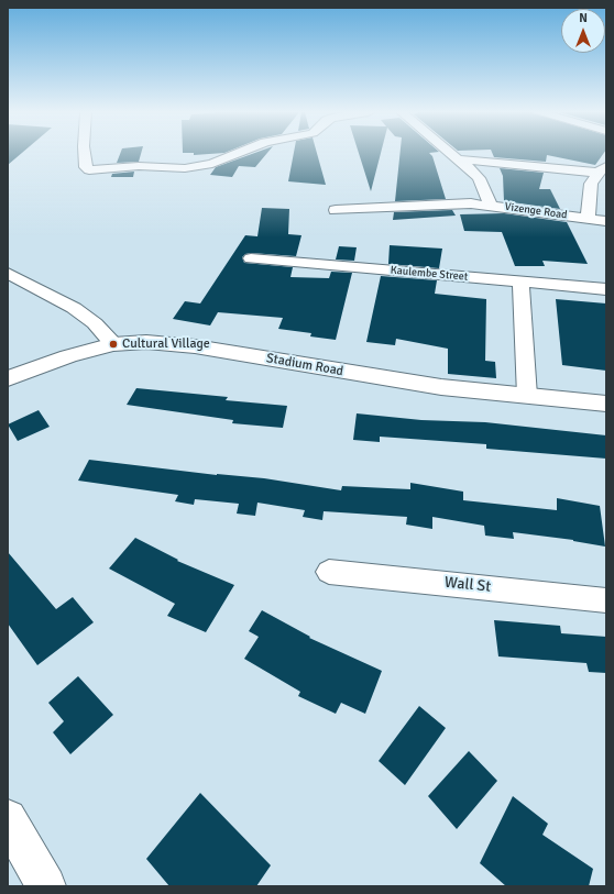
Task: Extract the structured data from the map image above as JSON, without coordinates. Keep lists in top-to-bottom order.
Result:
{
  "streets": {
    "street": [
      "Vizenge Road",
      "Kaulembe Street",
      "Stadium Road",
      "Wall St"
    ]
  },
  "places": ["Cultural Village"],
  "north": "top"
}
